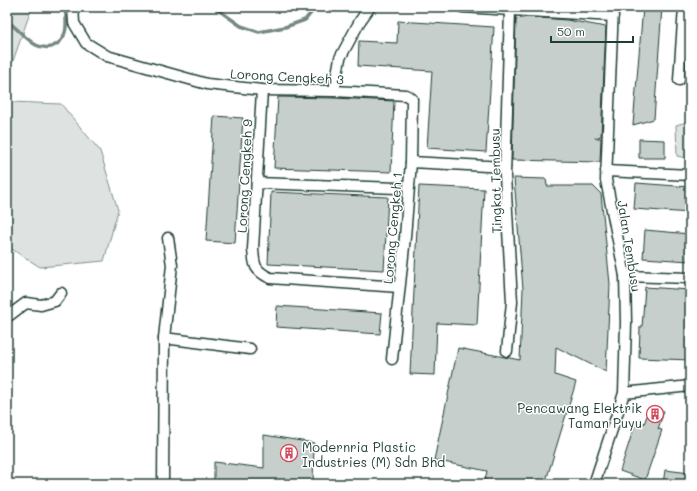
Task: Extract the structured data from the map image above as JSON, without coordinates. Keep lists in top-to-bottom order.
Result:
{
  "streets": {
    "street": [
      "Lorong Cengkeh 3",
      "Lorong Cengkeh 9",
      "Tingkat Tembusu",
      "Lorong Cengkeh 1",
      "Jalan Tembusu"
    ]
  },
  "crossings": [
    ["Lorong Cengkeh 3", "Lorong Cengkeh 9"],
    ["Lorong Cengkeh 3", "Lorong Cengkeh 1"],
    ["Lorong Cengkeh 9", "Lorong Cengkeh 1"]
  ],
  "places": {
    "building": ["Pencawang Elektrik Taman Puyu", "Modernria Plastic Industries (M) Sdn Bhd"]
  },
  "scale_bar": "50 m"
}
